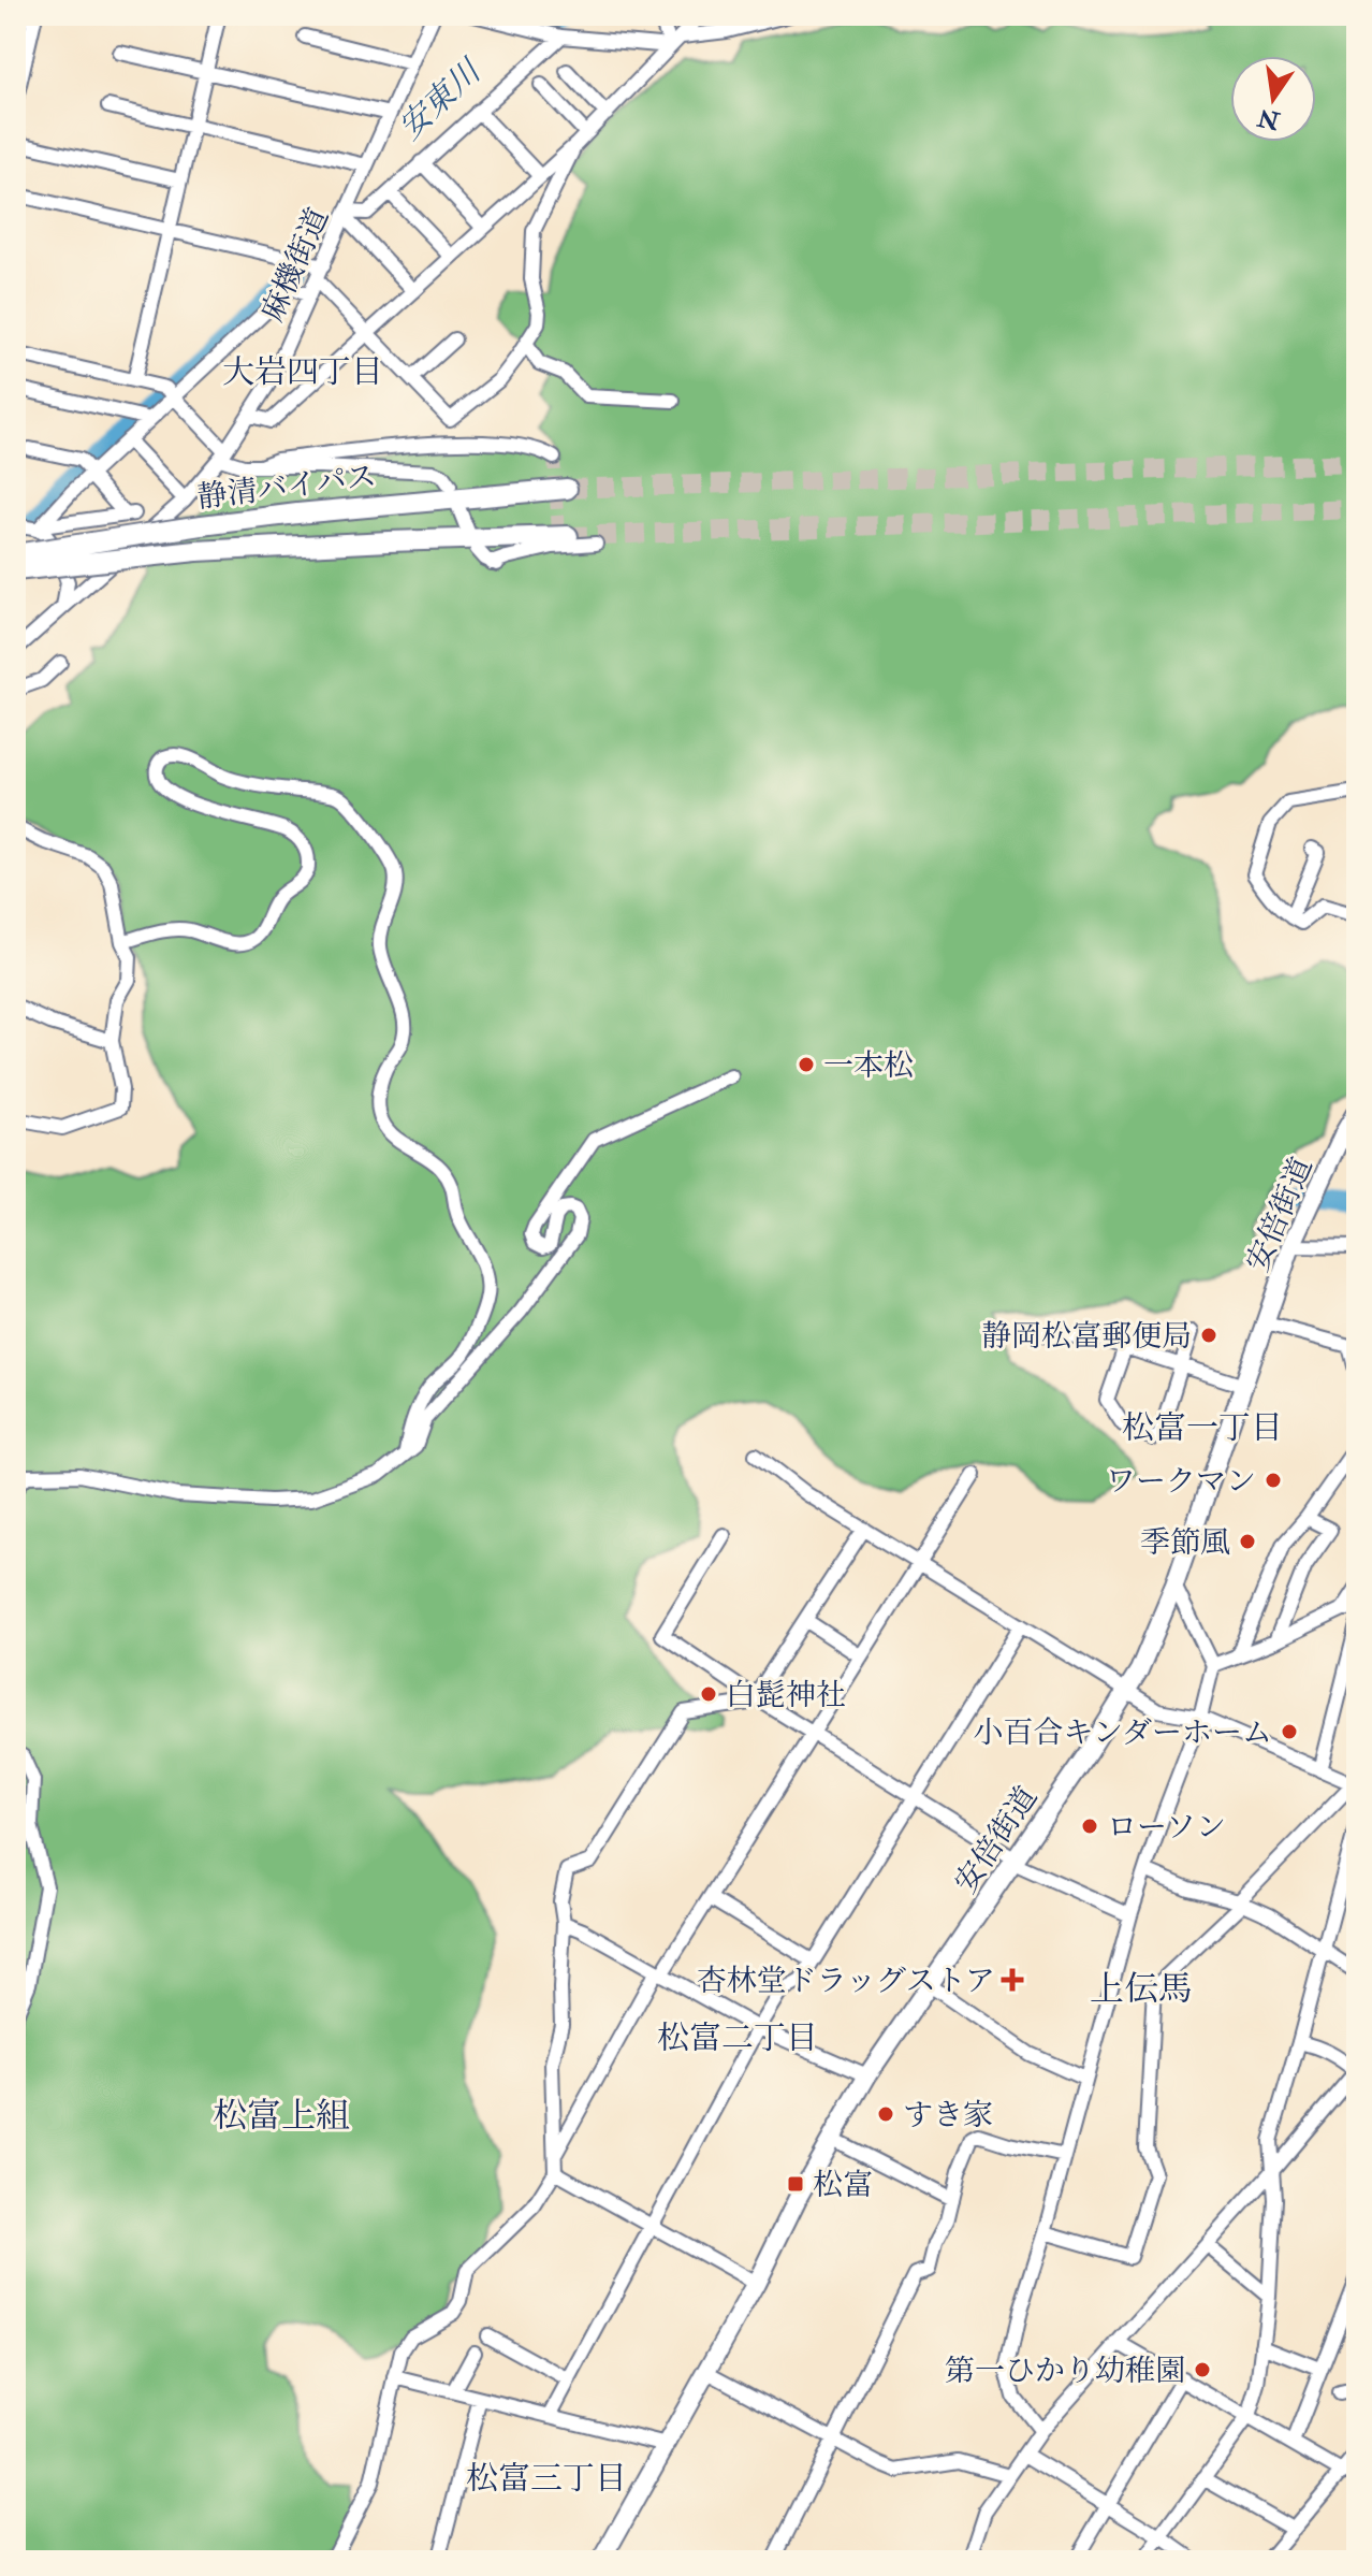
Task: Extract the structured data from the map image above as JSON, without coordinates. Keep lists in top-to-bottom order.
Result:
{
  "streets": {
    "highway": ["静清バイパス"],
    "main road": ["安倍街道"],
    "street": ["麻機街道"]
  },
  "districts": [
    "大岩四丁目",
    "松富一丁目",
    "上伝馬",
    "松富二丁目",
    "松富上組",
    "松富三丁目"
  ],
  "water": ["安東川"],
  "places": {
    "other": [
      "一本松",
      "静岡松富郵便局",
      "ワークマン",
      "季節風",
      "白髭神社",
      "小百合キンダーホーム",
      "ローソン",
      "すき家",
      "第一ひかり幼稚園"
    ],
    "health": ["杏林堂ドラッグストア"],
    "transit": ["松富"]
  },
  "north": "bottom"
}
